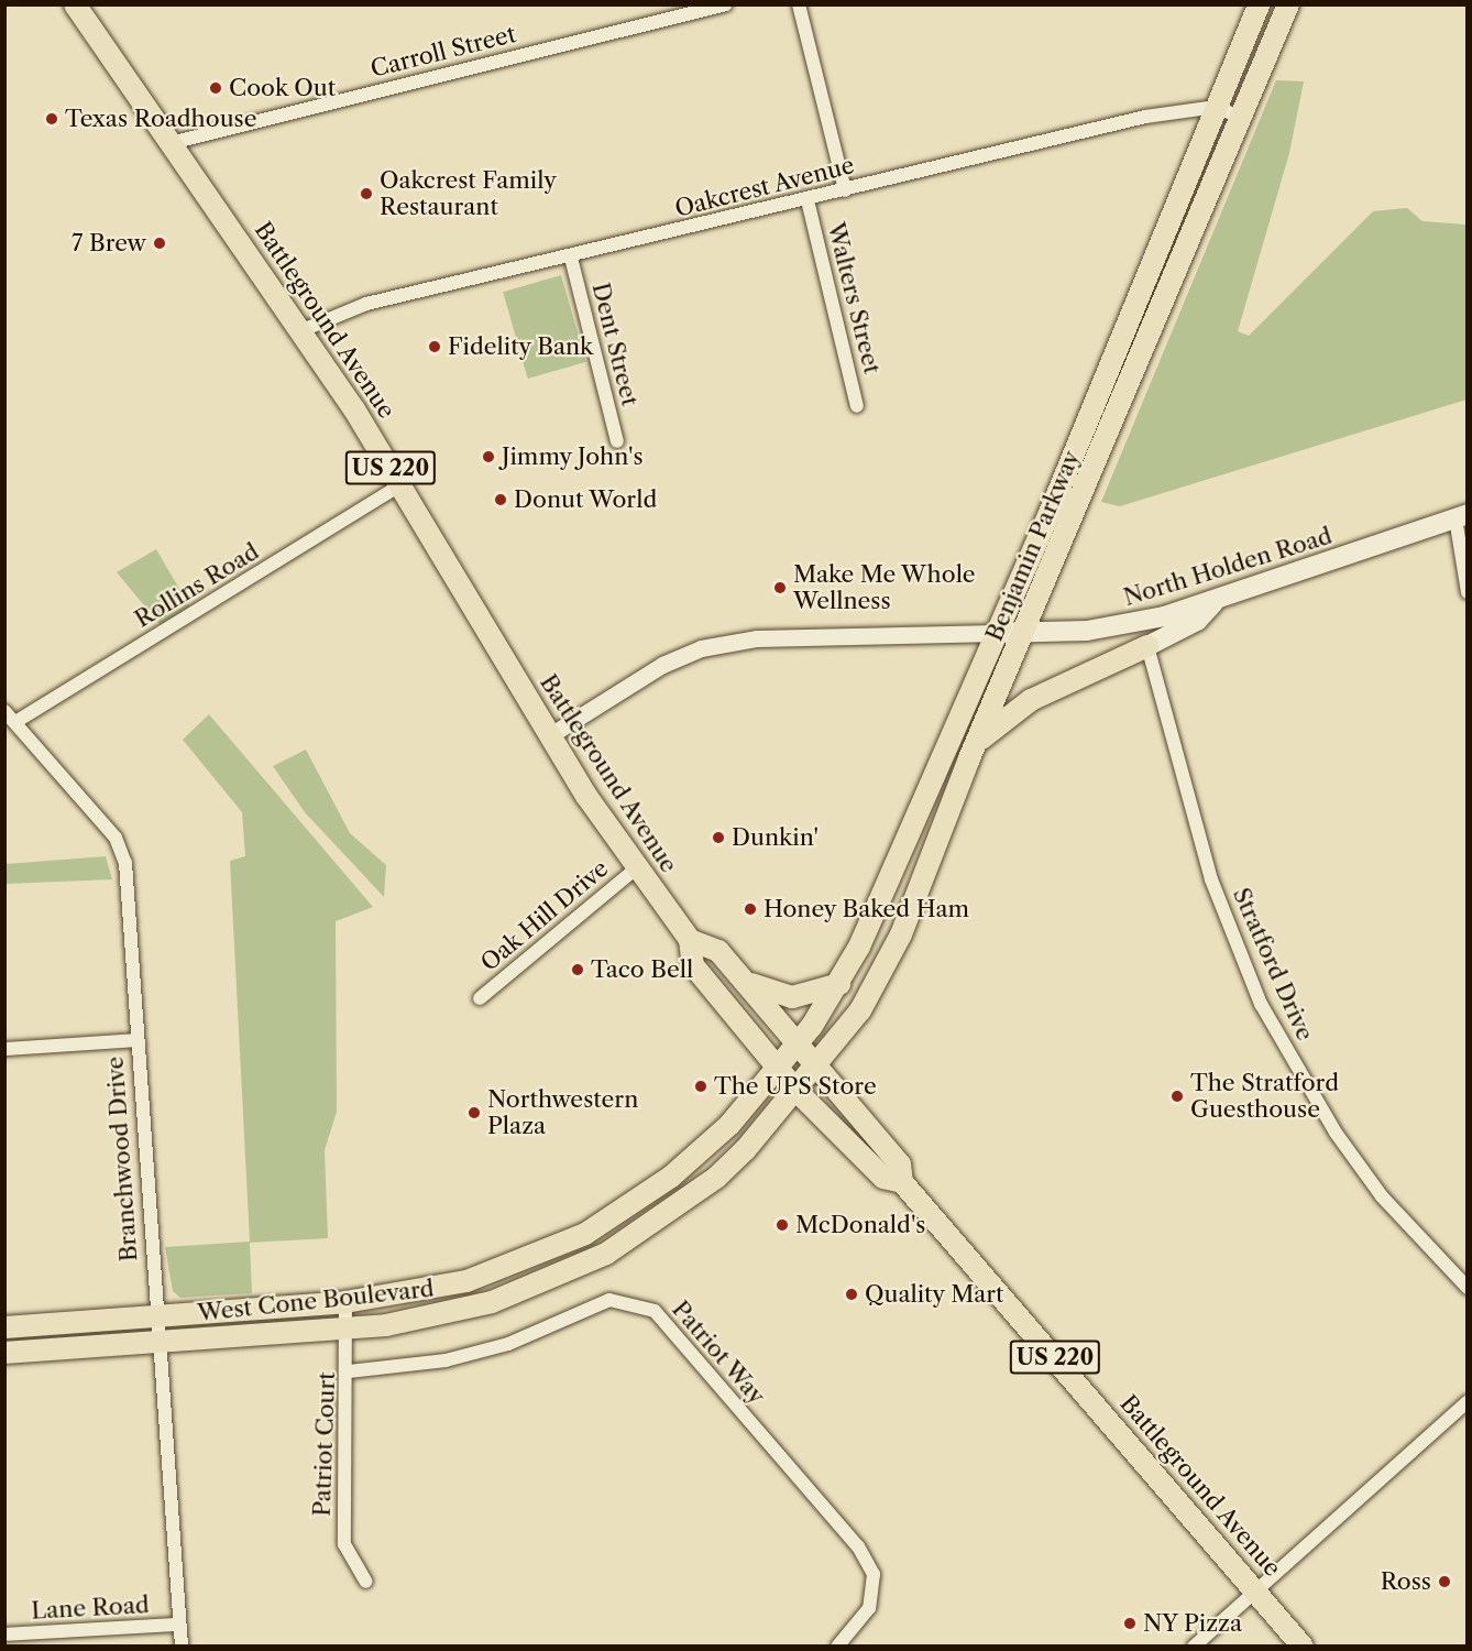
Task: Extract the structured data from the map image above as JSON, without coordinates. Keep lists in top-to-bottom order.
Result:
{
  "streets": {
    "main road": [
      "Battleground Avenue",
      "US 220",
      "Benjamin Parkway",
      "North Holden Road",
      "West Cone Boulevard"
    ],
    "street": [
      "Carroll Street",
      "Oakcrest Avenue",
      "Walters Street",
      "Dent Street",
      "Rollins Road",
      "Oak Hill Drive",
      "Stratford Drive",
      "Branchwood Drive",
      "Patriot Way",
      "Patriot Court",
      "Lane Road"
    ]
  },
  "crossings": [
    ["Carroll Street", "Battleground Avenue"],
    ["Oakcrest Avenue", "Walters Street"],
    ["Oakcrest Avenue", "Battleground Avenue"],
    ["Oakcrest Avenue", "Dent Street"],
    ["Oakcrest Avenue", "Benjamin Parkway"],
    ["Battleground Avenue", "Benjamin Parkway"],
    ["Battleground Avenue", "Rollins Road"],
    ["Battleground Avenue", "Oak Hill Drive"],
    ["Battleground Avenue", "West Cone Boulevard"],
    ["Benjamin Parkway", "North Holden Road"],
    ["Benjamin Parkway", "West Cone Boulevard"],
    ["Rollins Road", "Branchwood Drive"],
    ["Branchwood Drive", "West Cone Boulevard"],
    ["Branchwood Drive", "Lane Road"],
    ["West Cone Boulevard", "Patriot Court"],
    ["Patriot Way", "Patriot Court"]
  ],
  "places": [
    "Cook Out",
    "Texas Roadhouse",
    "Oakcrest Family Restaurant",
    "7 Brew",
    "Fidelity Bank",
    "Jimmy John's",
    "Donut World",
    "Make Me Whole Wellness",
    "Dunkin'",
    "Honey Baked Ham",
    "Taco Bell",
    "The UPS Store",
    "The Stratford Guesthouse",
    "Northwestern Plaza",
    "McDonald's",
    "Quality Mart",
    "Ross",
    "NY Pizza"
  ]
}
